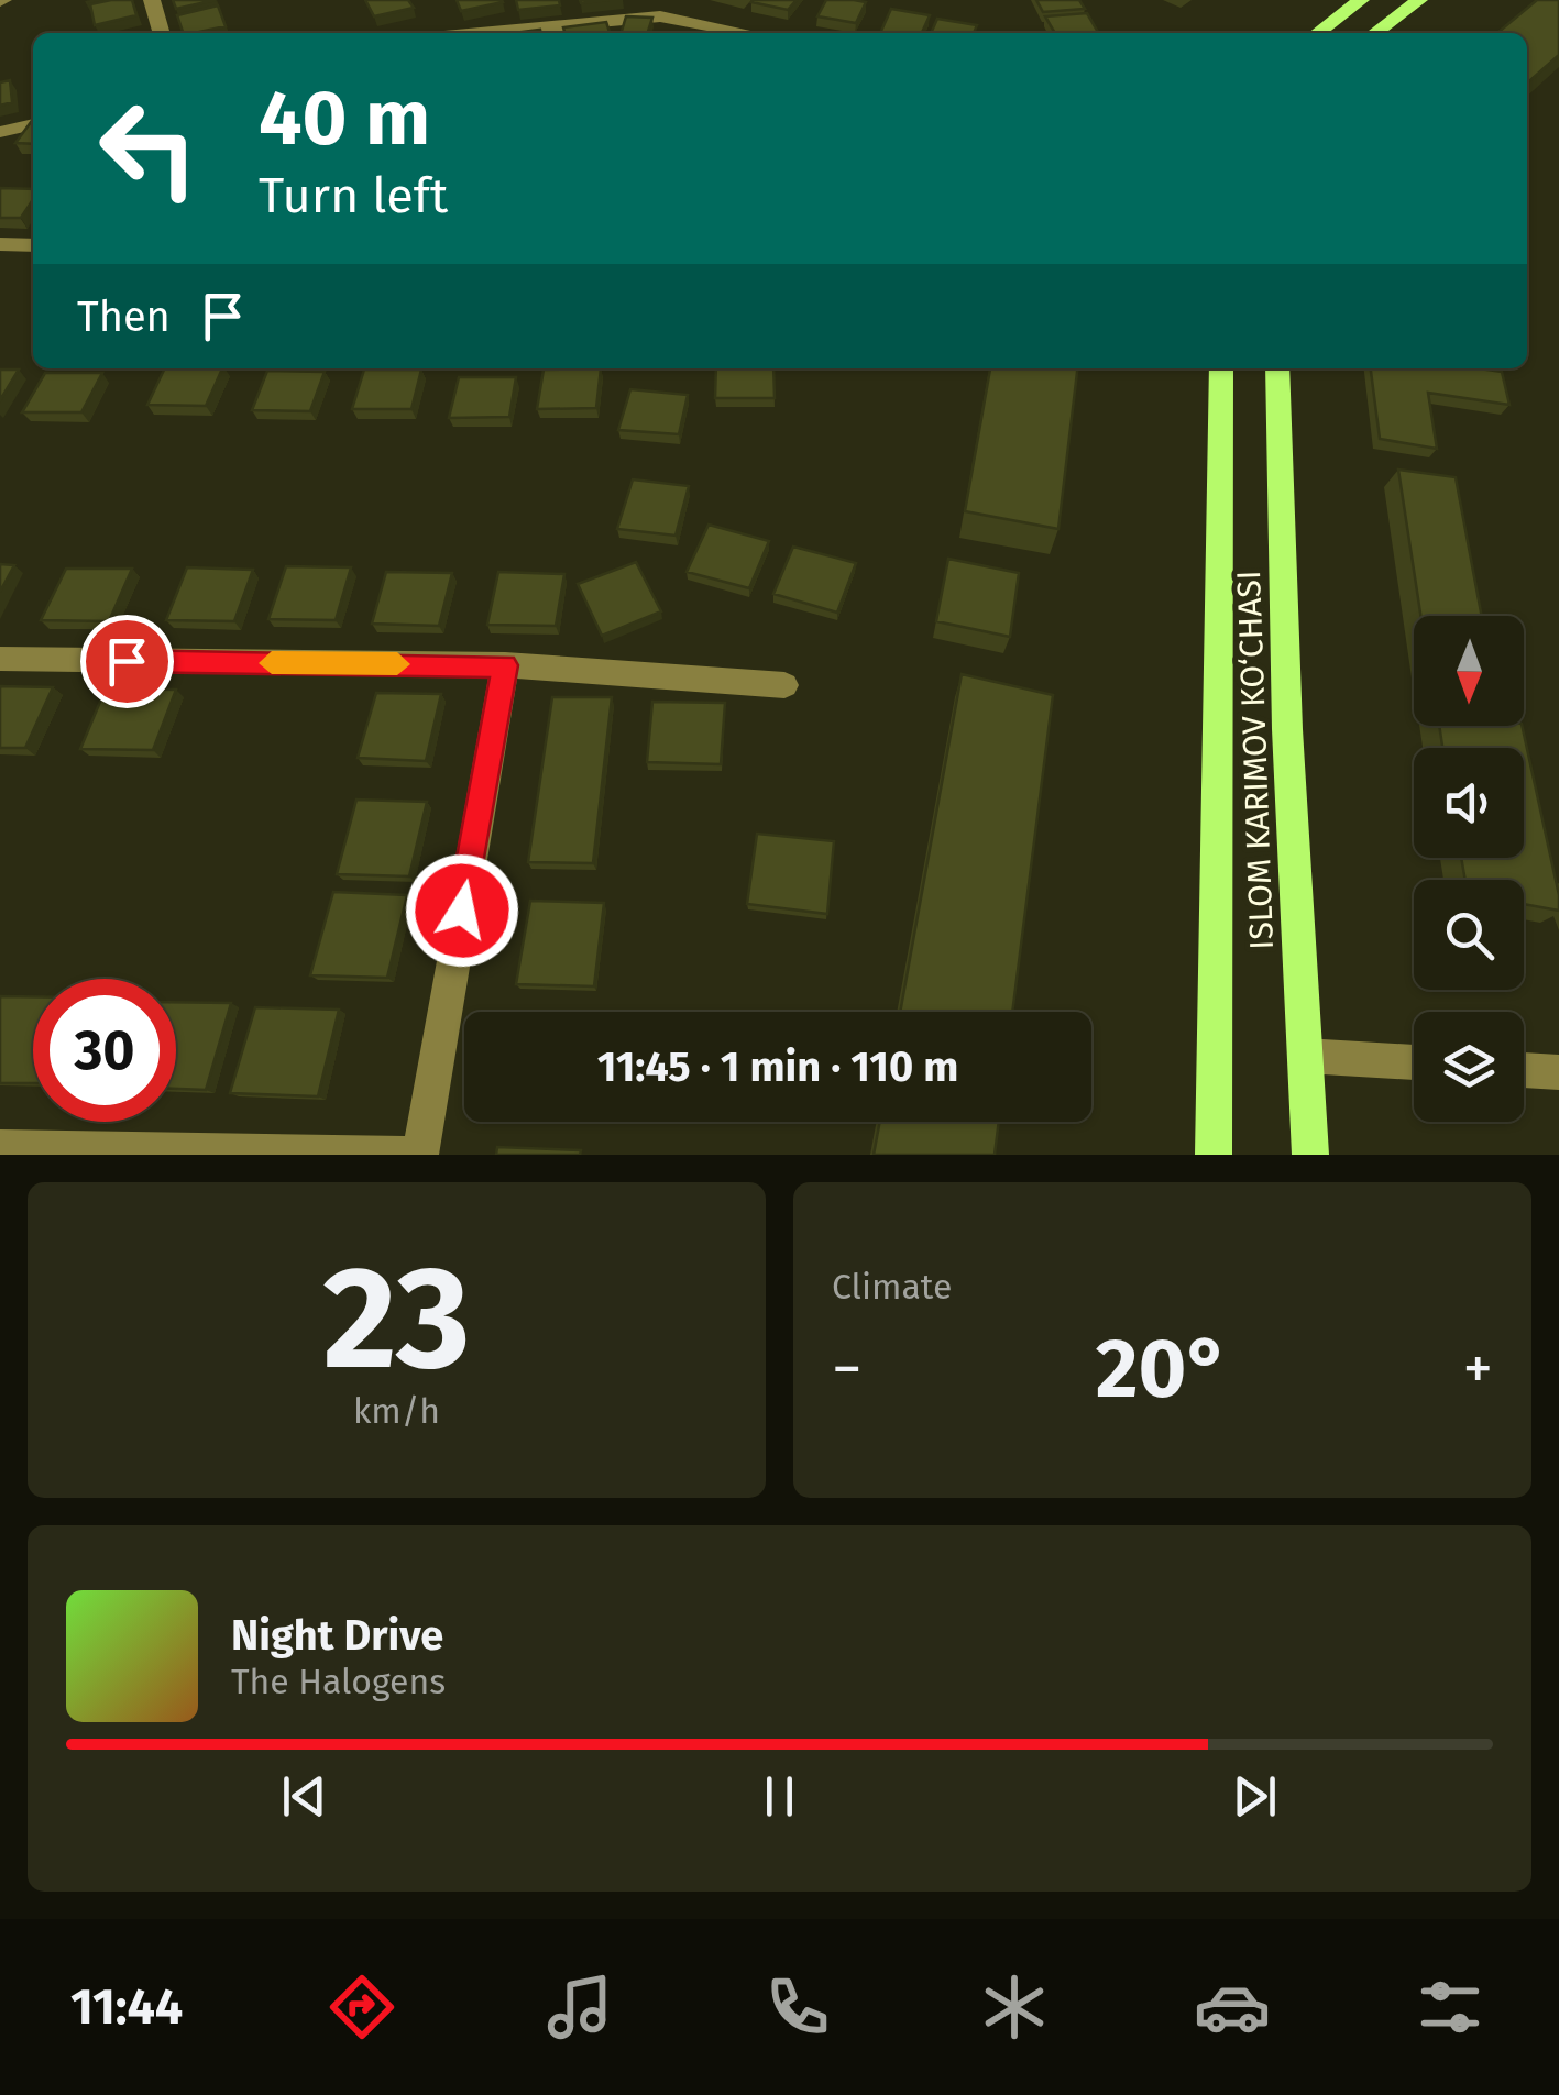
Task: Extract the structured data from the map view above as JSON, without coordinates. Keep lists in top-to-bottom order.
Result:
{
  "streets": {
    "main road": ["ISLOM KARIMOV KO‘CHASI"]
  },
  "north": "bottom",
  "page": {
    "turn": ["40 m", "Turn left"],
    "then": "Then",
    "limit": "30",
    "trip": "11:45 · 1 min · 110 m",
    "tile": [
      ["23", "km/h"],
      "Climate"
    ],
    "heat": ["−", "20°", "+"],
    "song": ["Night Drive", "The Halogens"],
    "tabs": "11:44"
  }
}
